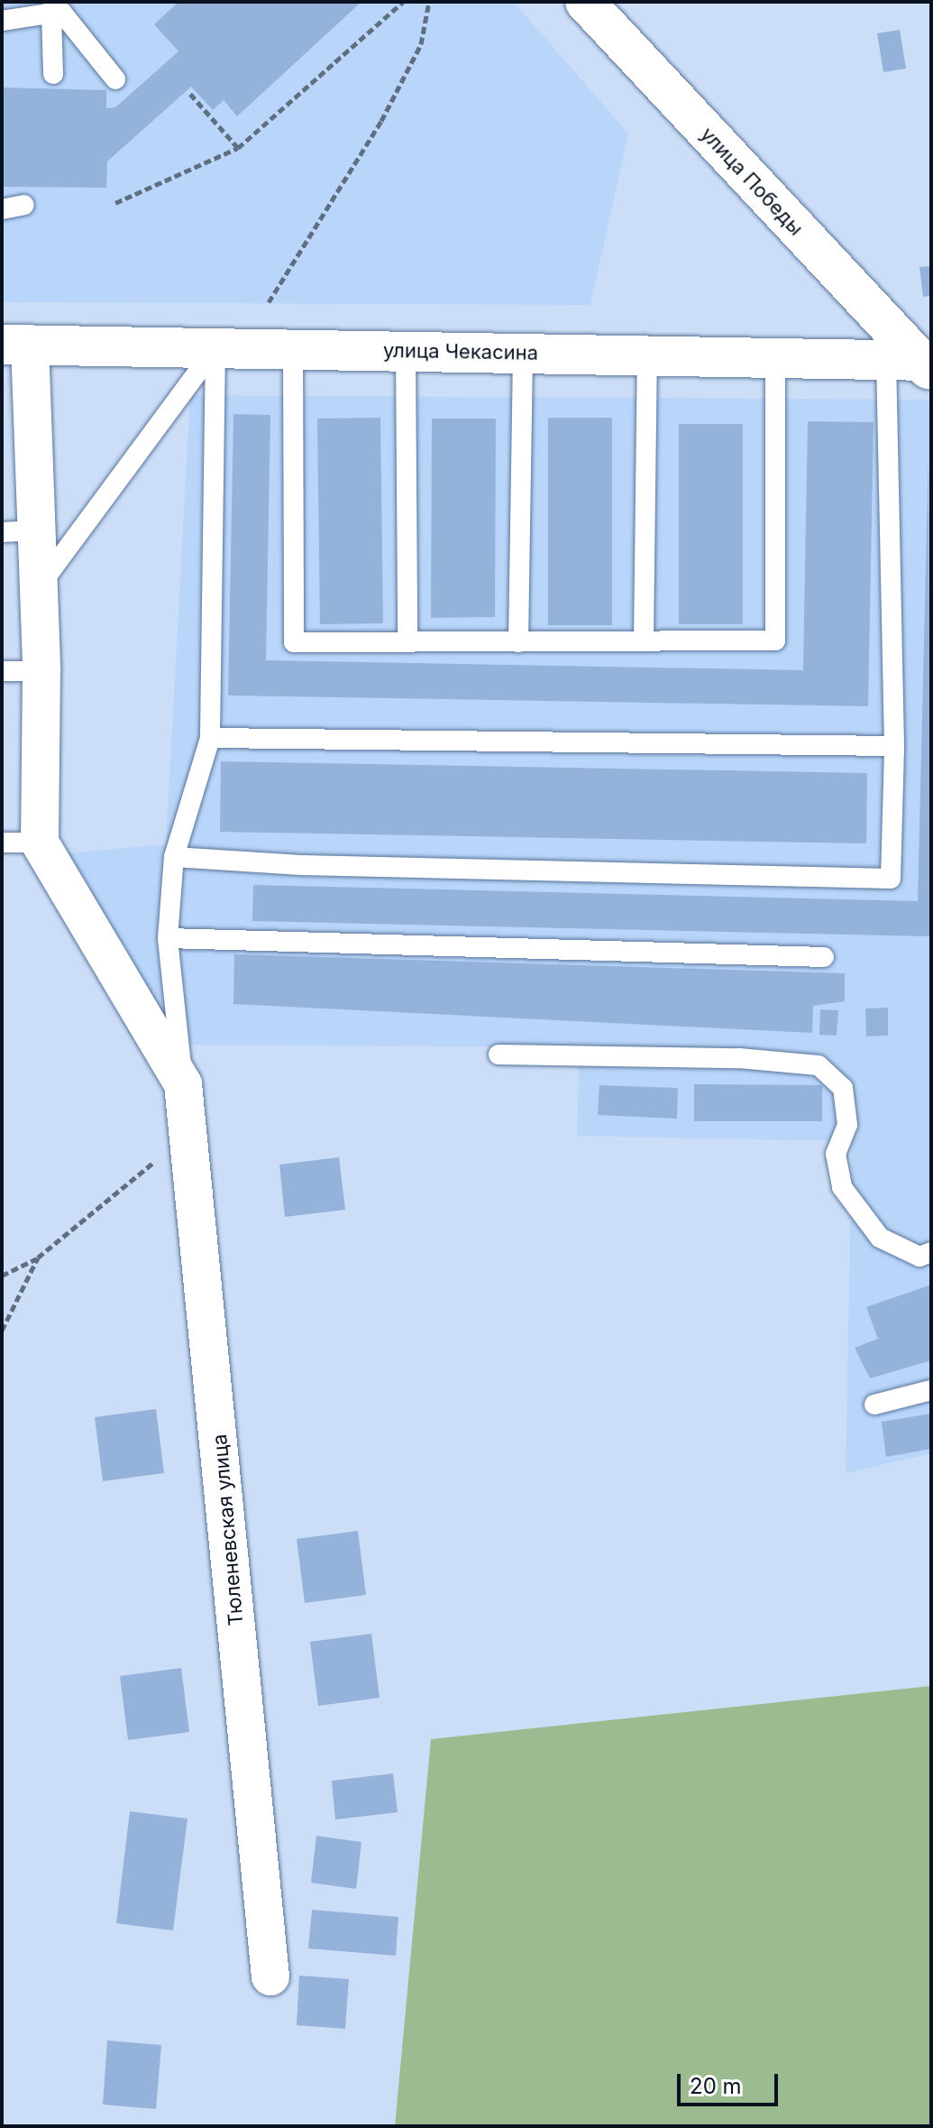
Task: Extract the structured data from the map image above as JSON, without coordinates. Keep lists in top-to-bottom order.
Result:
{
  "streets": {
    "street": ["улица Победы", "улица Чекасина", "Тюленевская улица"]
  },
  "crossings": [
    ["улица Победы", "улица Чекасина"]
  ],
  "scale_bar": "20 m"
}
